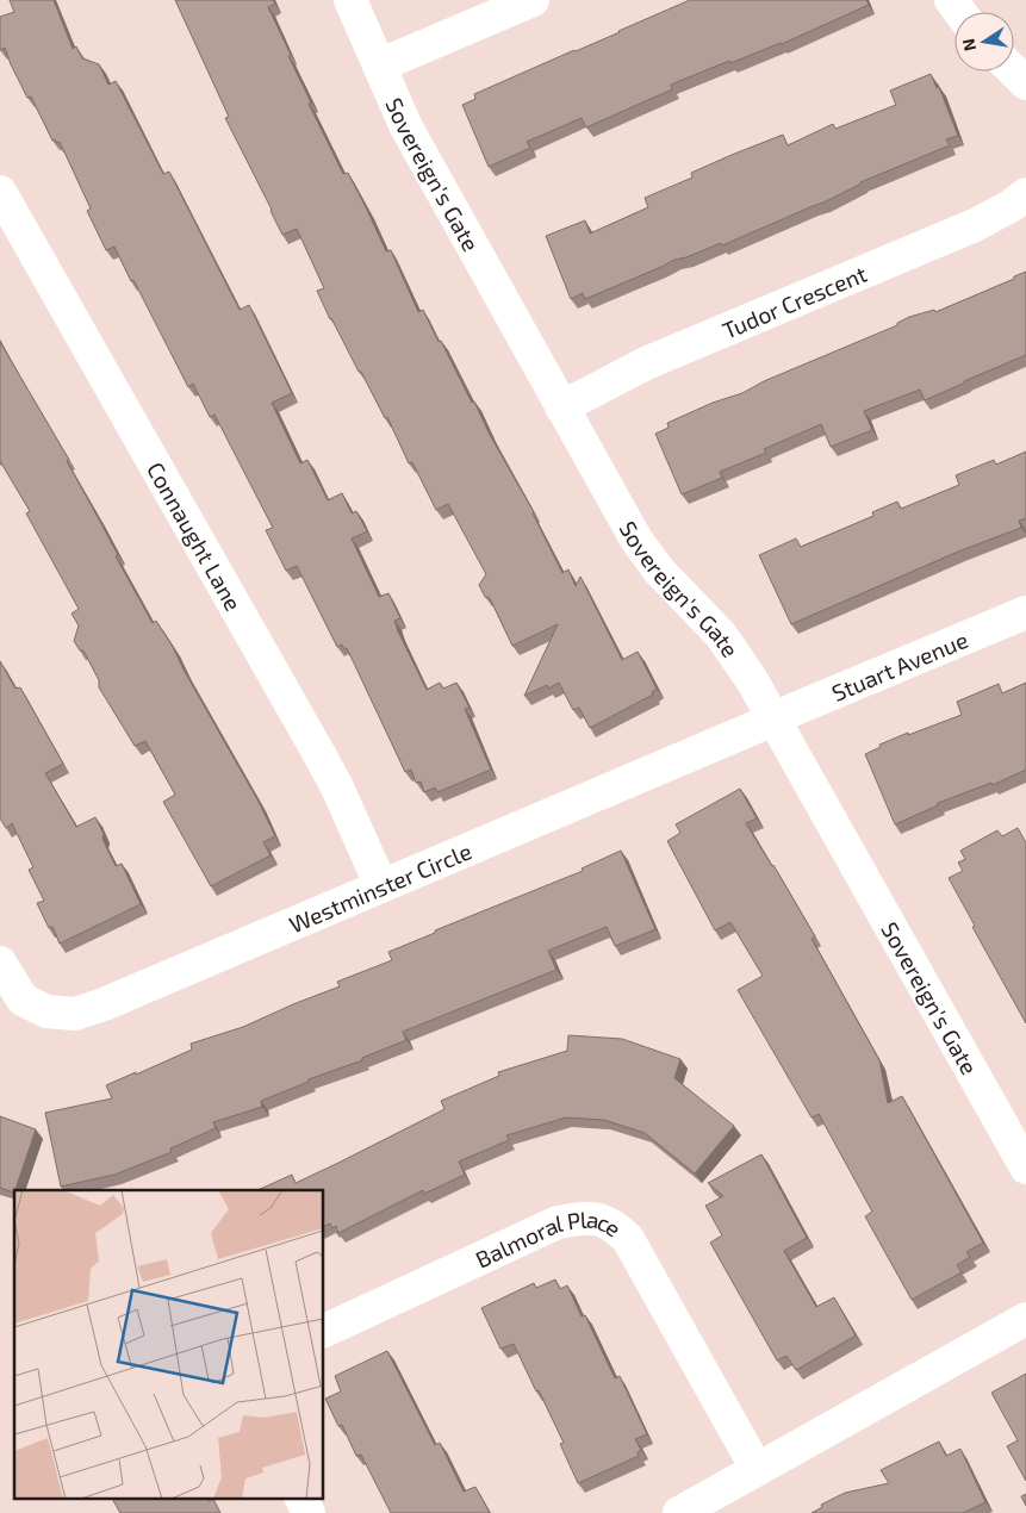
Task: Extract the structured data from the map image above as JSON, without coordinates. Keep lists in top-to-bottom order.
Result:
{
  "streets": {
    "street": [
      "Sovereign's Gate",
      "Tudor Crescent",
      "Connaught Lane",
      "Stuart Avenue",
      "Westminster Circle",
      "Balmoral Place"
    ]
  },
  "crossings": [
    ["Sovereign's Gate", "Tudor Crescent"],
    ["Sovereign's Gate", "Stuart Avenue"],
    ["Sovereign's Gate", "Westminster Circle"],
    ["Connaught Lane", "Westminster Circle"],
    ["Stuart Avenue", "Westminster Circle"]
  ],
  "north": "left"
}
